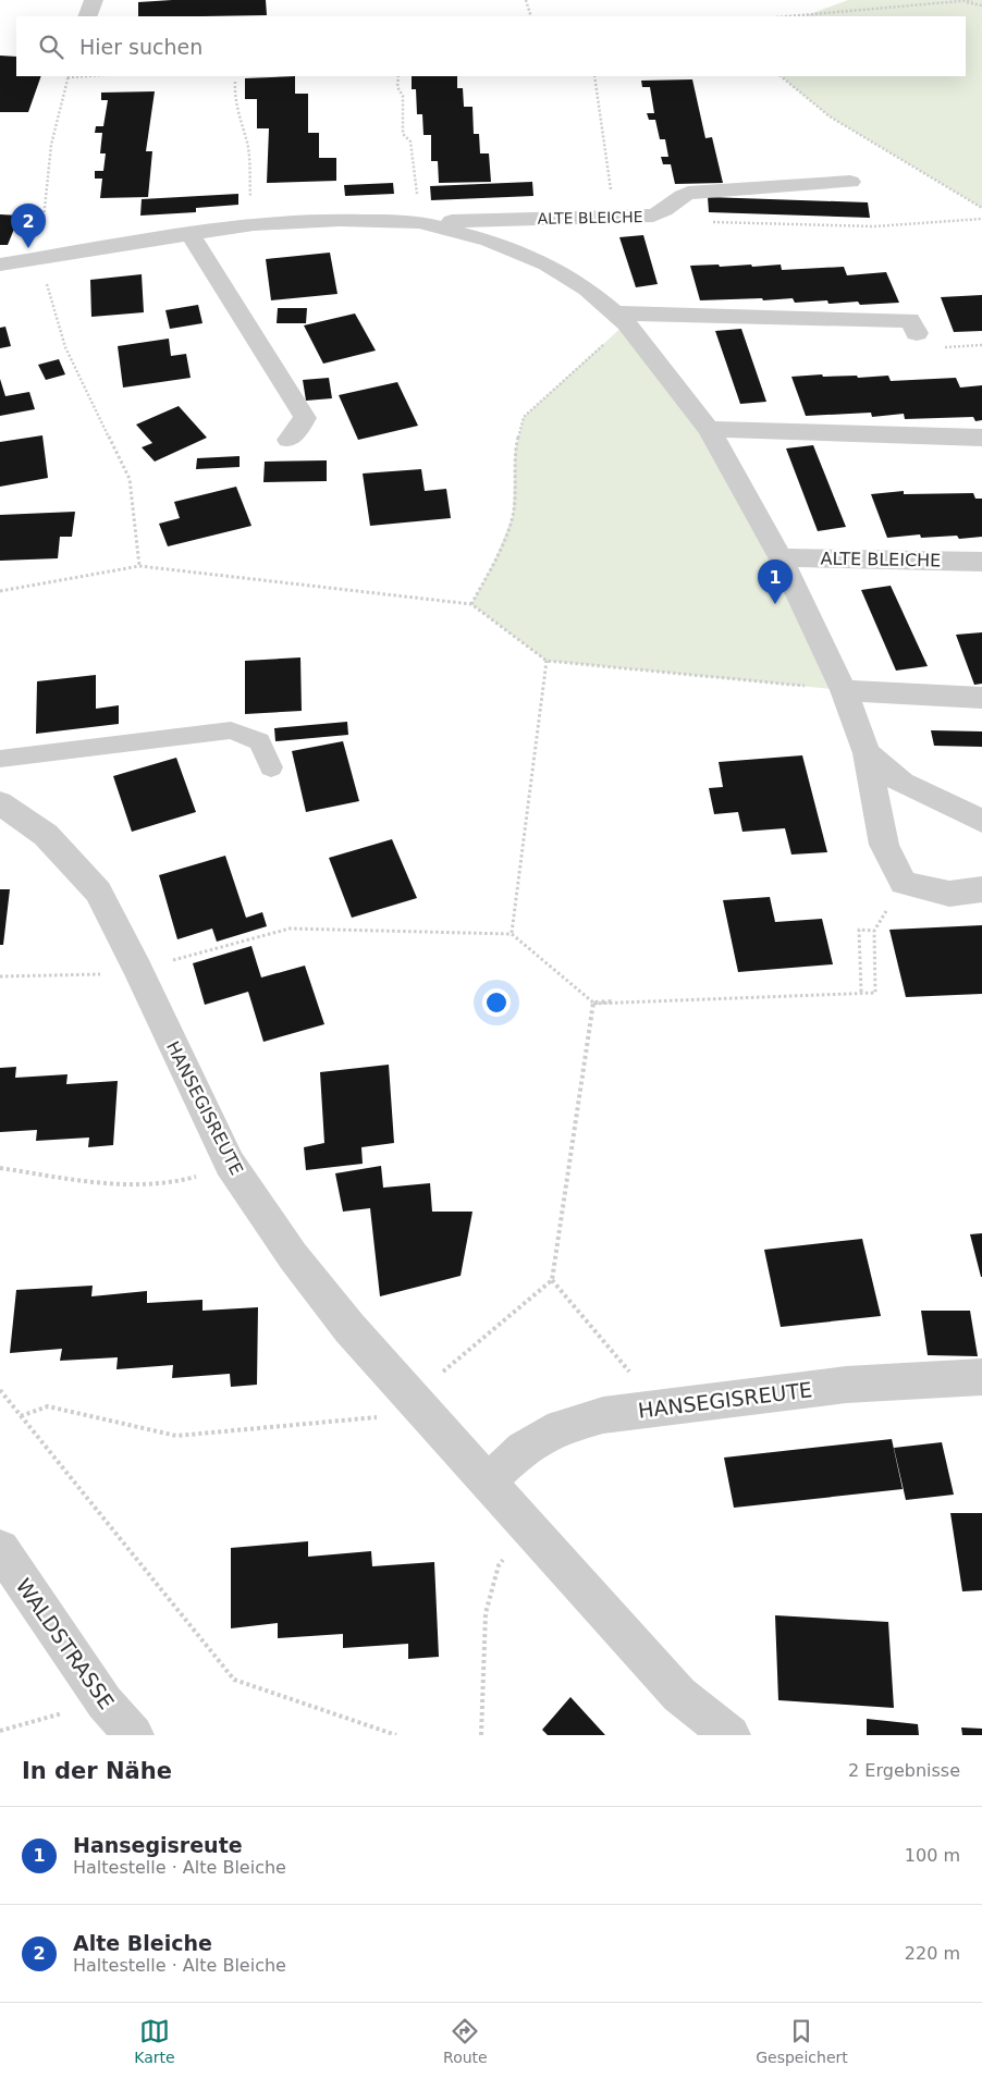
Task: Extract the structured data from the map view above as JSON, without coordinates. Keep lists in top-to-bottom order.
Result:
{
  "streets": {
    "street": ["ALTE BLEICHE", "HANSEGISREUTE", "WALDSTRASSE"]
  },
  "page": {
    "search": "Hier suchen",
    "pins": ["2", "1"],
    "heading": ["In der Nähe", "2 Ergebnisse"],
    "list": [
      {
        "mark": "1",
        "name": "Hansegisreute",
        "note": "Haltestelle · Alte Bleiche",
        "value": "100 m"
      },
      {
        "mark": "2",
        "name": "Alte Bleiche",
        "note": "Haltestelle · Alte Bleiche",
        "value": "220 m"
      }
    ],
    "nav": ["Karte", "Route", "Gespeichert"]
  }
}
